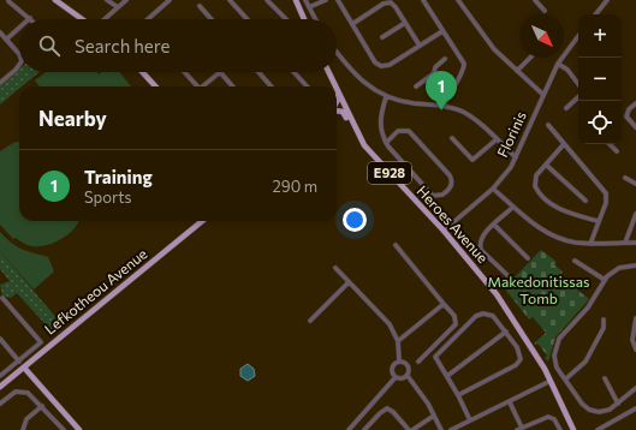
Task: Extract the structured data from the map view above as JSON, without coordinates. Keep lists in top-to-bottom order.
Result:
{
  "streets": {
    "main road": ["E928", "Heroes Avenue", "Lefkotheou Avenue"],
    "street": ["Florinis"]
  },
  "crossings": [
    ["Florinis", "Heroes Avenue"]
  ],
  "parks": ["Makedonitissas Tomb"],
  "north": "bottom right",
  "page": {
    "map_buttons": ["+", "−"],
    "search": "Search here",
    "pins": "1",
    "heading": "Nearby",
    "list": [
      {
        "mark": "1",
        "name": "Training",
        "note": "Sports",
        "value": "290 m"
      }
    ]
  }
}
